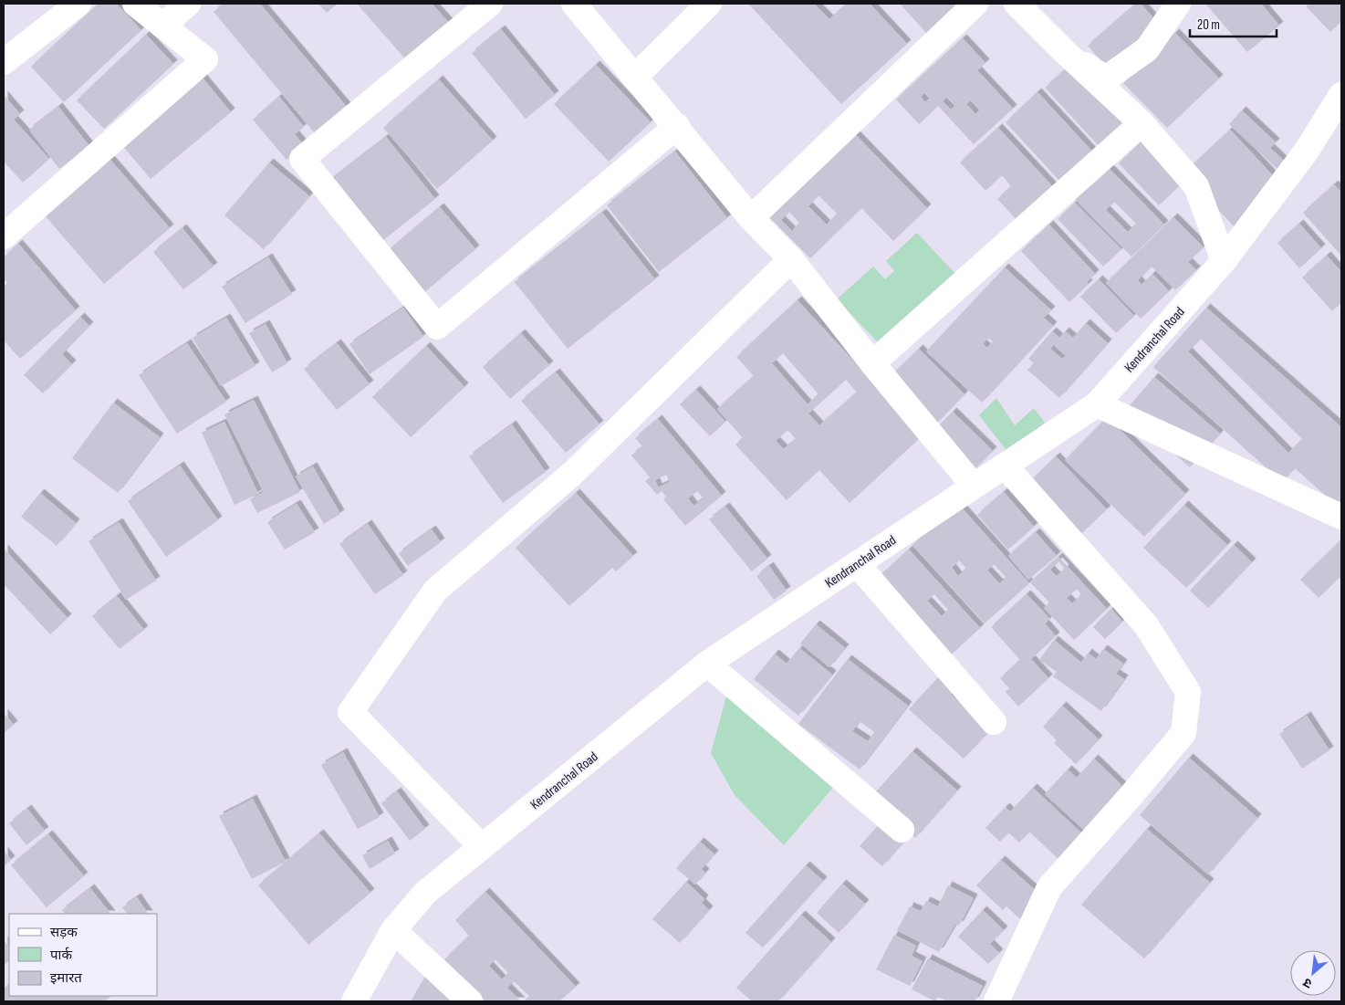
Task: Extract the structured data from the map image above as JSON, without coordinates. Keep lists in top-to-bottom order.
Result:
{
  "streets": {
    "street": ["Kendranchal Road"]
  },
  "legend": ["सड़क", "पार्क", "इमारत"],
  "scale_bar": "20 m",
  "north": "bottom left"
}
